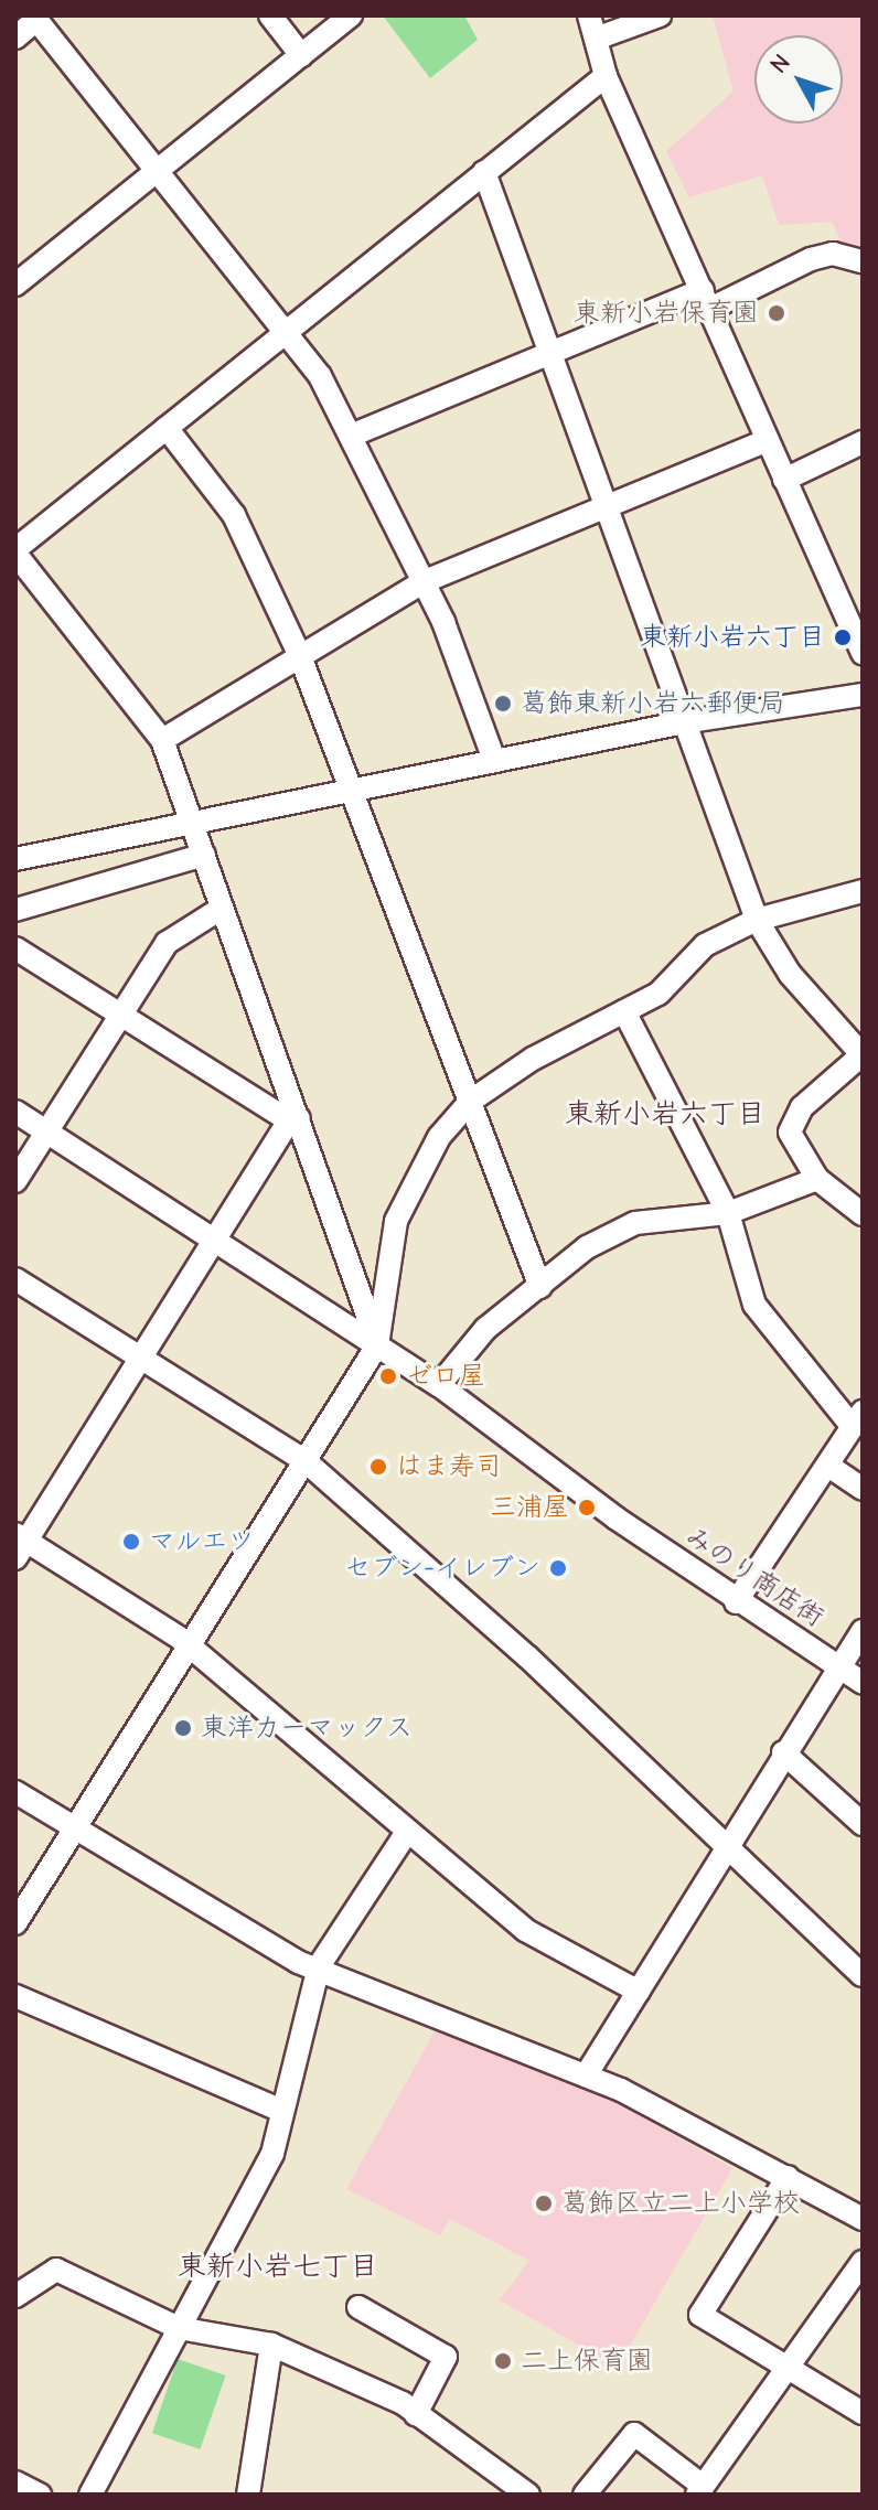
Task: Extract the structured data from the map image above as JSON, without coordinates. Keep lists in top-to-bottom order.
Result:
{
  "streets": {
    "street": ["みのり商店街"]
  },
  "districts": ["東新小岩六丁目", "東新小岩七丁目"],
  "places": [
    "東新小岩保育園",
    "東新小岩六丁目",
    "葛飾東新小岩六郵便局",
    "ゼロ屋",
    "はま寿司",
    "三浦屋",
    "マルエツ",
    "セブン-イレブン",
    "東洋カーマックス",
    "葛飾区立二上小学校",
    "二上保育園"
  ],
  "north": "top left"
}
